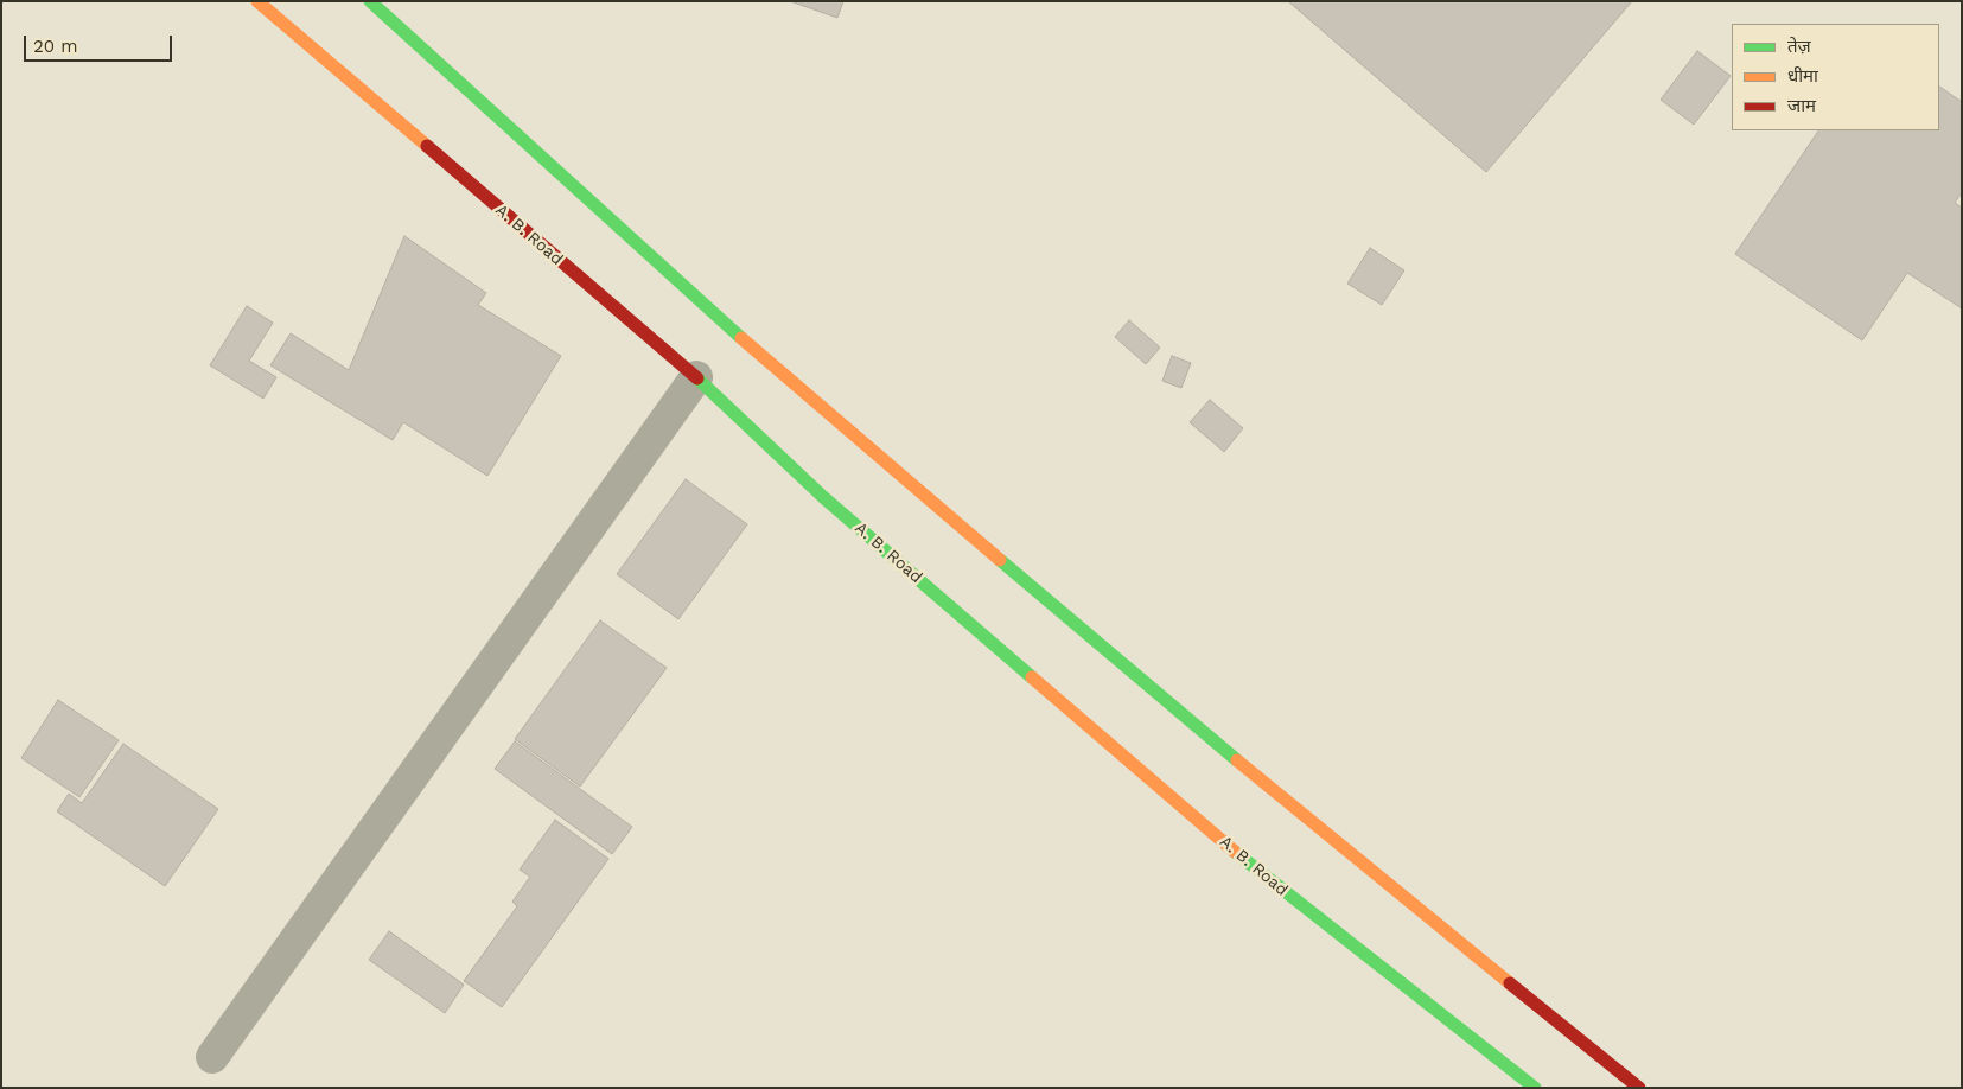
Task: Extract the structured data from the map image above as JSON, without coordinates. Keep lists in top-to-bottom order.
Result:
{
  "streets": {
    "main road": ["A. B. Road"]
  },
  "legend": ["तेज़", "धीमा", "जाम"],
  "scale_bar": "20 m"
}
